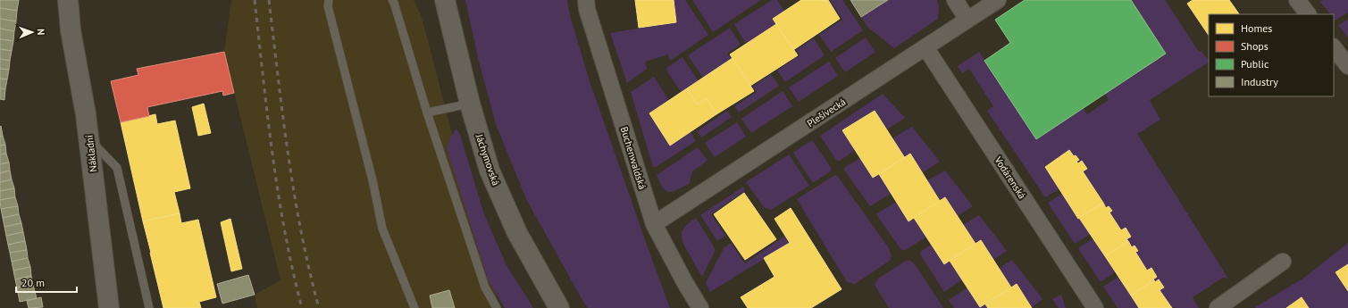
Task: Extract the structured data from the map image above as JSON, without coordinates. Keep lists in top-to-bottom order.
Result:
{
  "streets": {
    "street": [
      "Plešivecká",
      "Nákladní",
      "Buchenwaldská",
      "Jáchymovská",
      "Vodárenská"
    ]
  },
  "crossings": [
    ["Plešivecká", "Buchenwaldská"],
    ["Plešivecká", "Vodárenská"]
  ],
  "legend": [
    "Homes",
    "Shops",
    "Public",
    "Industry"
  ],
  "scale_bar": "20 m",
  "north": "right"
}
